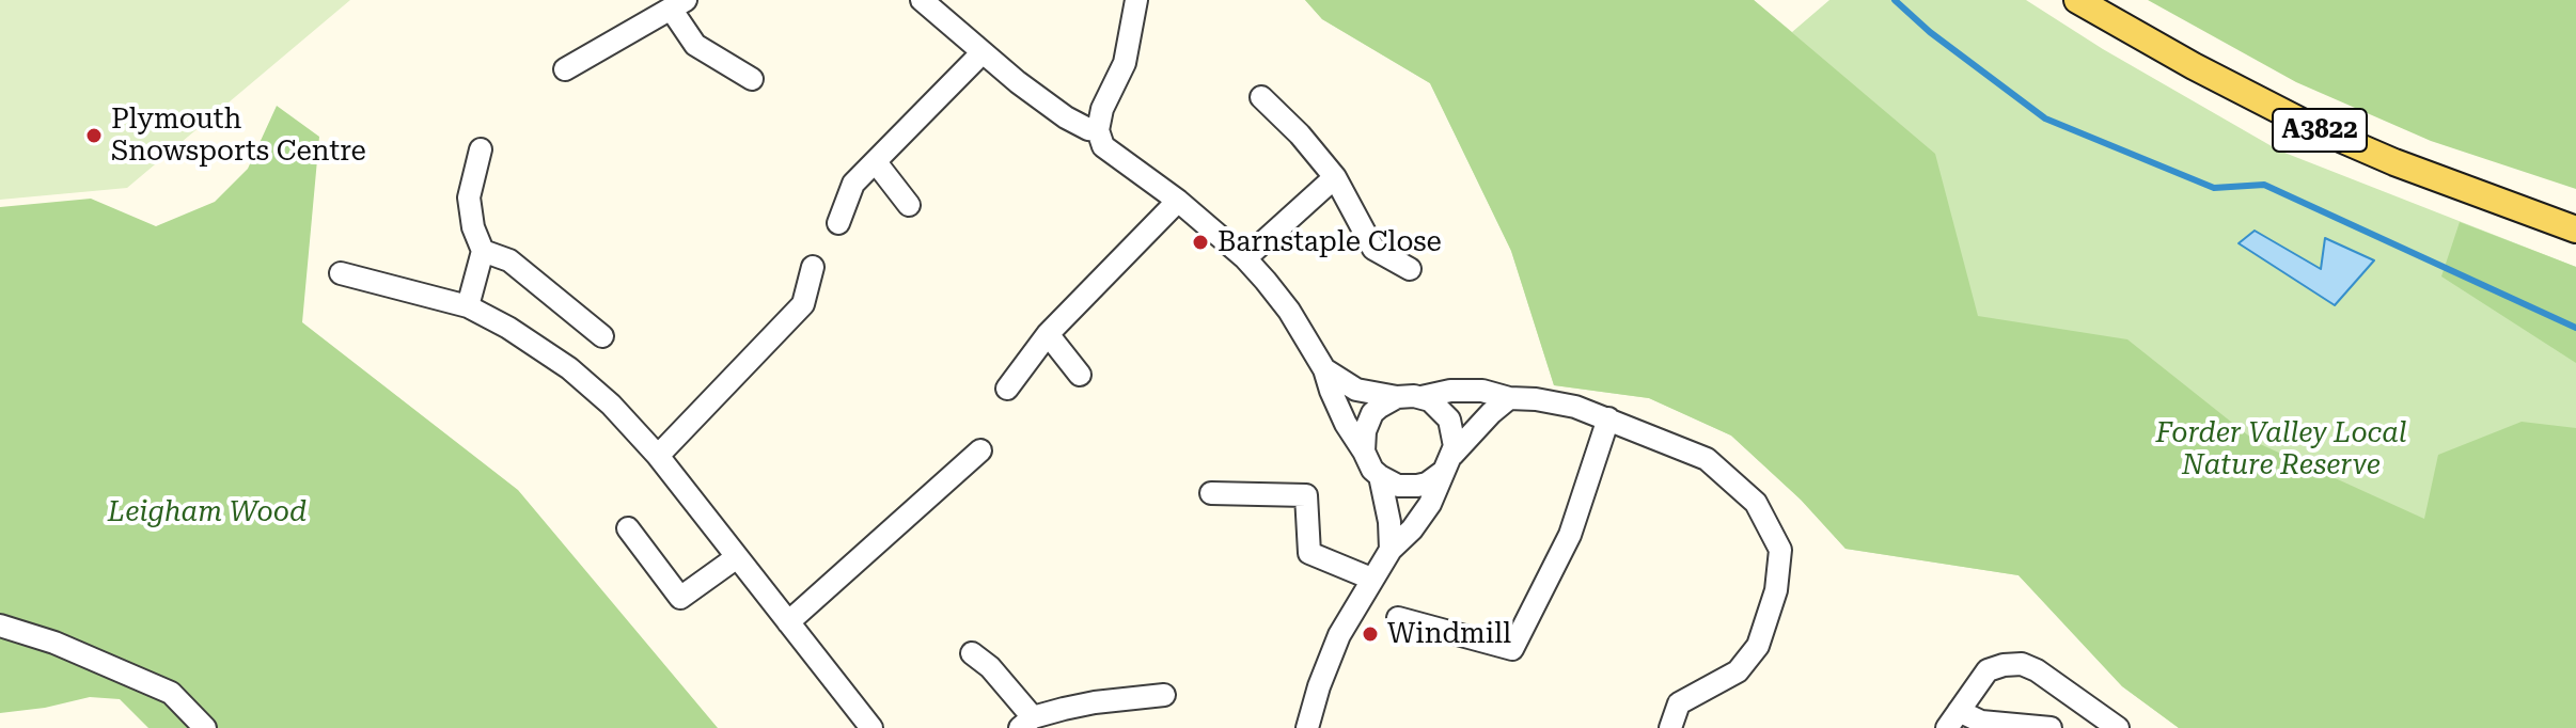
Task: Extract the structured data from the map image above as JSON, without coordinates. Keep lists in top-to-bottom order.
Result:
{
  "streets": {
    "main road": ["A3822"]
  },
  "parks": ["Forder Valley Local Nature Reserve", "Leigham Wood"],
  "places": ["Plymouth Snowsports Centre", "Barnstaple Close", "Windmill"]
}
